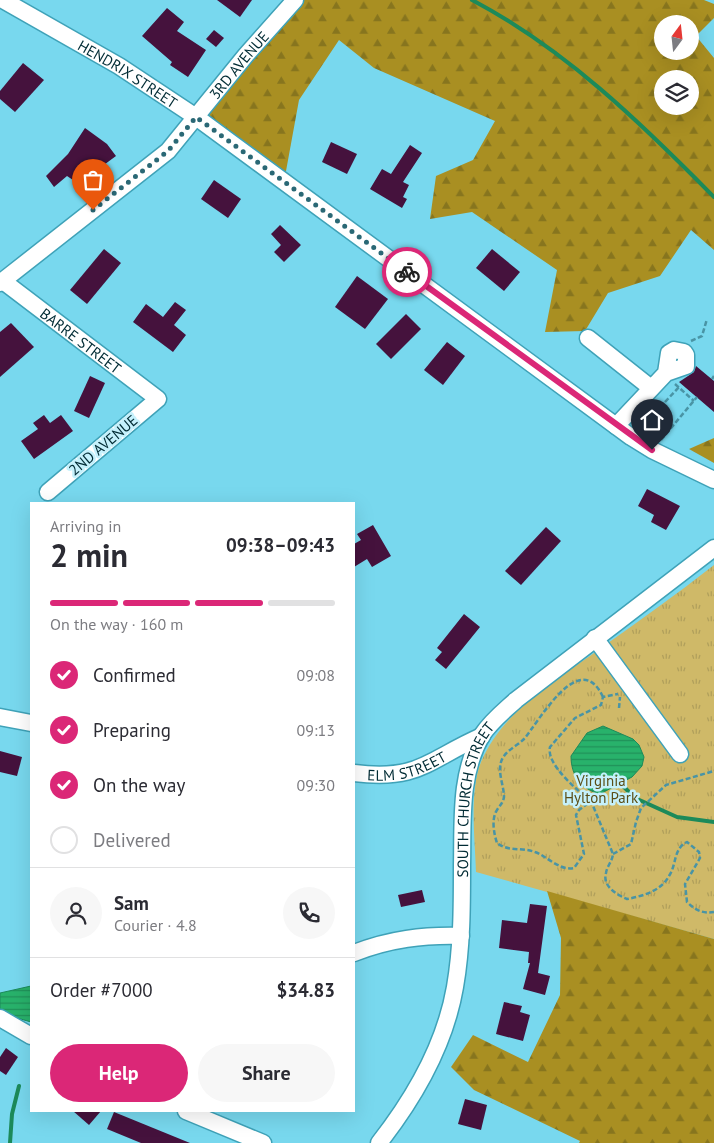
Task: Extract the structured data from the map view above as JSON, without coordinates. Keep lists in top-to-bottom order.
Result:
{
  "streets": {
    "street": [
      "3RD AVENUE",
      "HENDRIX STREET",
      "BARRE STREET",
      "2ND AVENUE",
      "ELM STREET",
      "SOUTH CHURCH STREET"
    ]
  },
  "crossings": [
    ["3RD AVENUE", "HENDRIX STREET"],
    ["3RD AVENUE", "BARRE STREET"],
    ["BARRE STREET", "2ND AVENUE"],
    ["ELM STREET", "SOUTH CHURCH STREET"]
  ],
  "parks": ["Virginia Hylton Park"],
  "north": "top",
  "page": {
    "heading": ["2 min", "Arriving in", "09:38–09:43"],
    "panel": [
      "Sam",
      "Courier · 4.8",
      "Order #7000",
      "$34.83"
    ],
    "bar": "On the way · 160 m",
    "list": [
      ["Confirmed", "09:08"],
      ["Preparing", "09:13"],
      ["On the way", "09:30"],
      "Delivered"
    ],
    "buttons": ["Help", "Share"]
  }
}
